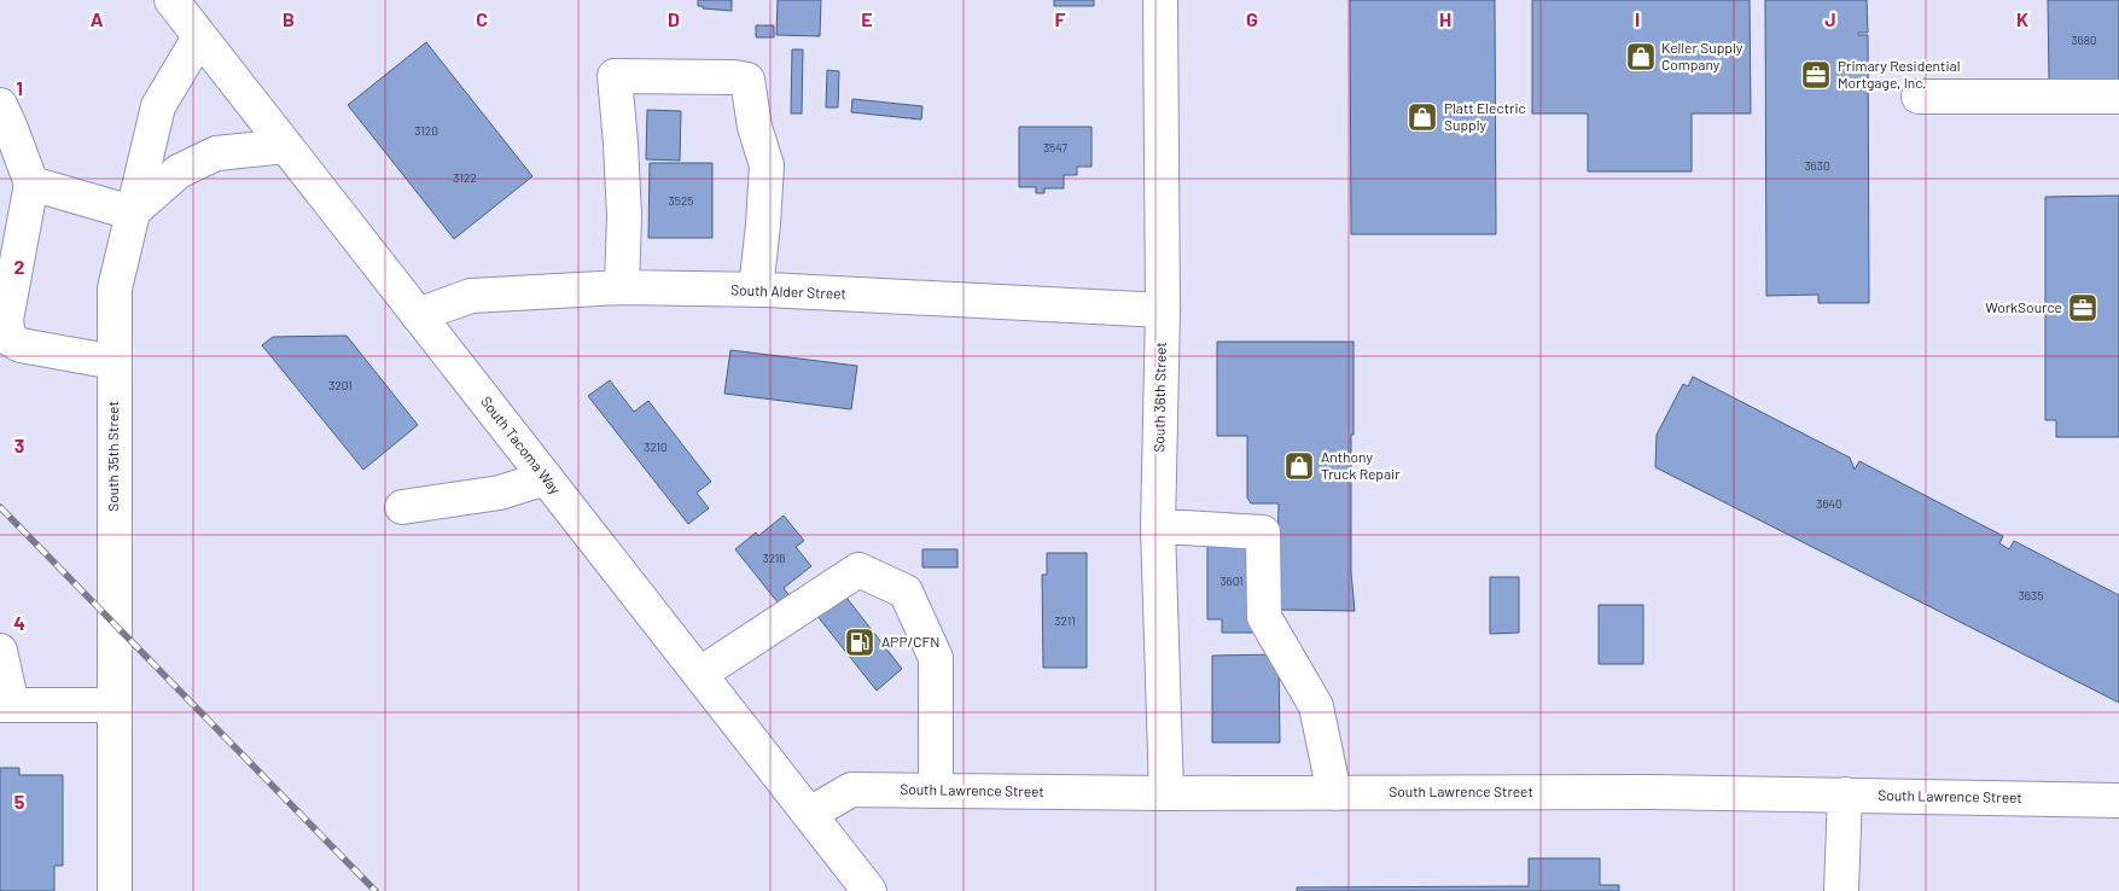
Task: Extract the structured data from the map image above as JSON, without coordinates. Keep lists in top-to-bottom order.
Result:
{
  "streets": {
    "street": [
      "South Alder Street",
      "South 36th Street",
      "South Tacoma Way",
      "South 35th Street",
      "South Lawrence Street"
    ]
  },
  "crossings": [
    ["South Alder Street", "South 36th Street"],
    ["South Alder Street", "South Tacoma Way"],
    ["South 36th Street", "South Lawrence Street"],
    ["South Tacoma Way", "South 35th Street"],
    ["South Tacoma Way", "South Lawrence Street"]
  ],
  "places": {
    "shop": ["Keller Supply Company", "Platt Electric Supply", "Anthony Truck Repair"],
    "office": ["Primary Residential Mortgage, Inc.", "WorkSource"],
    "fuel station": ["APP/CFN"]
  },
  "house_numbers": [
    "3680",
    "3120",
    "3547",
    "3630",
    "3122",
    "3525",
    "3201",
    "3210",
    "3640",
    "3216",
    "3601",
    "3635",
    "3211"
  ],
  "grid": {
    "columns": [
      "A",
      "B",
      "C",
      "D",
      "E",
      "F",
      "G",
      "H",
      "I",
      "J",
      "K"
    ],
    "rows": [
      "1",
      "2",
      "3",
      "4",
      "5"
    ]
  }
}
